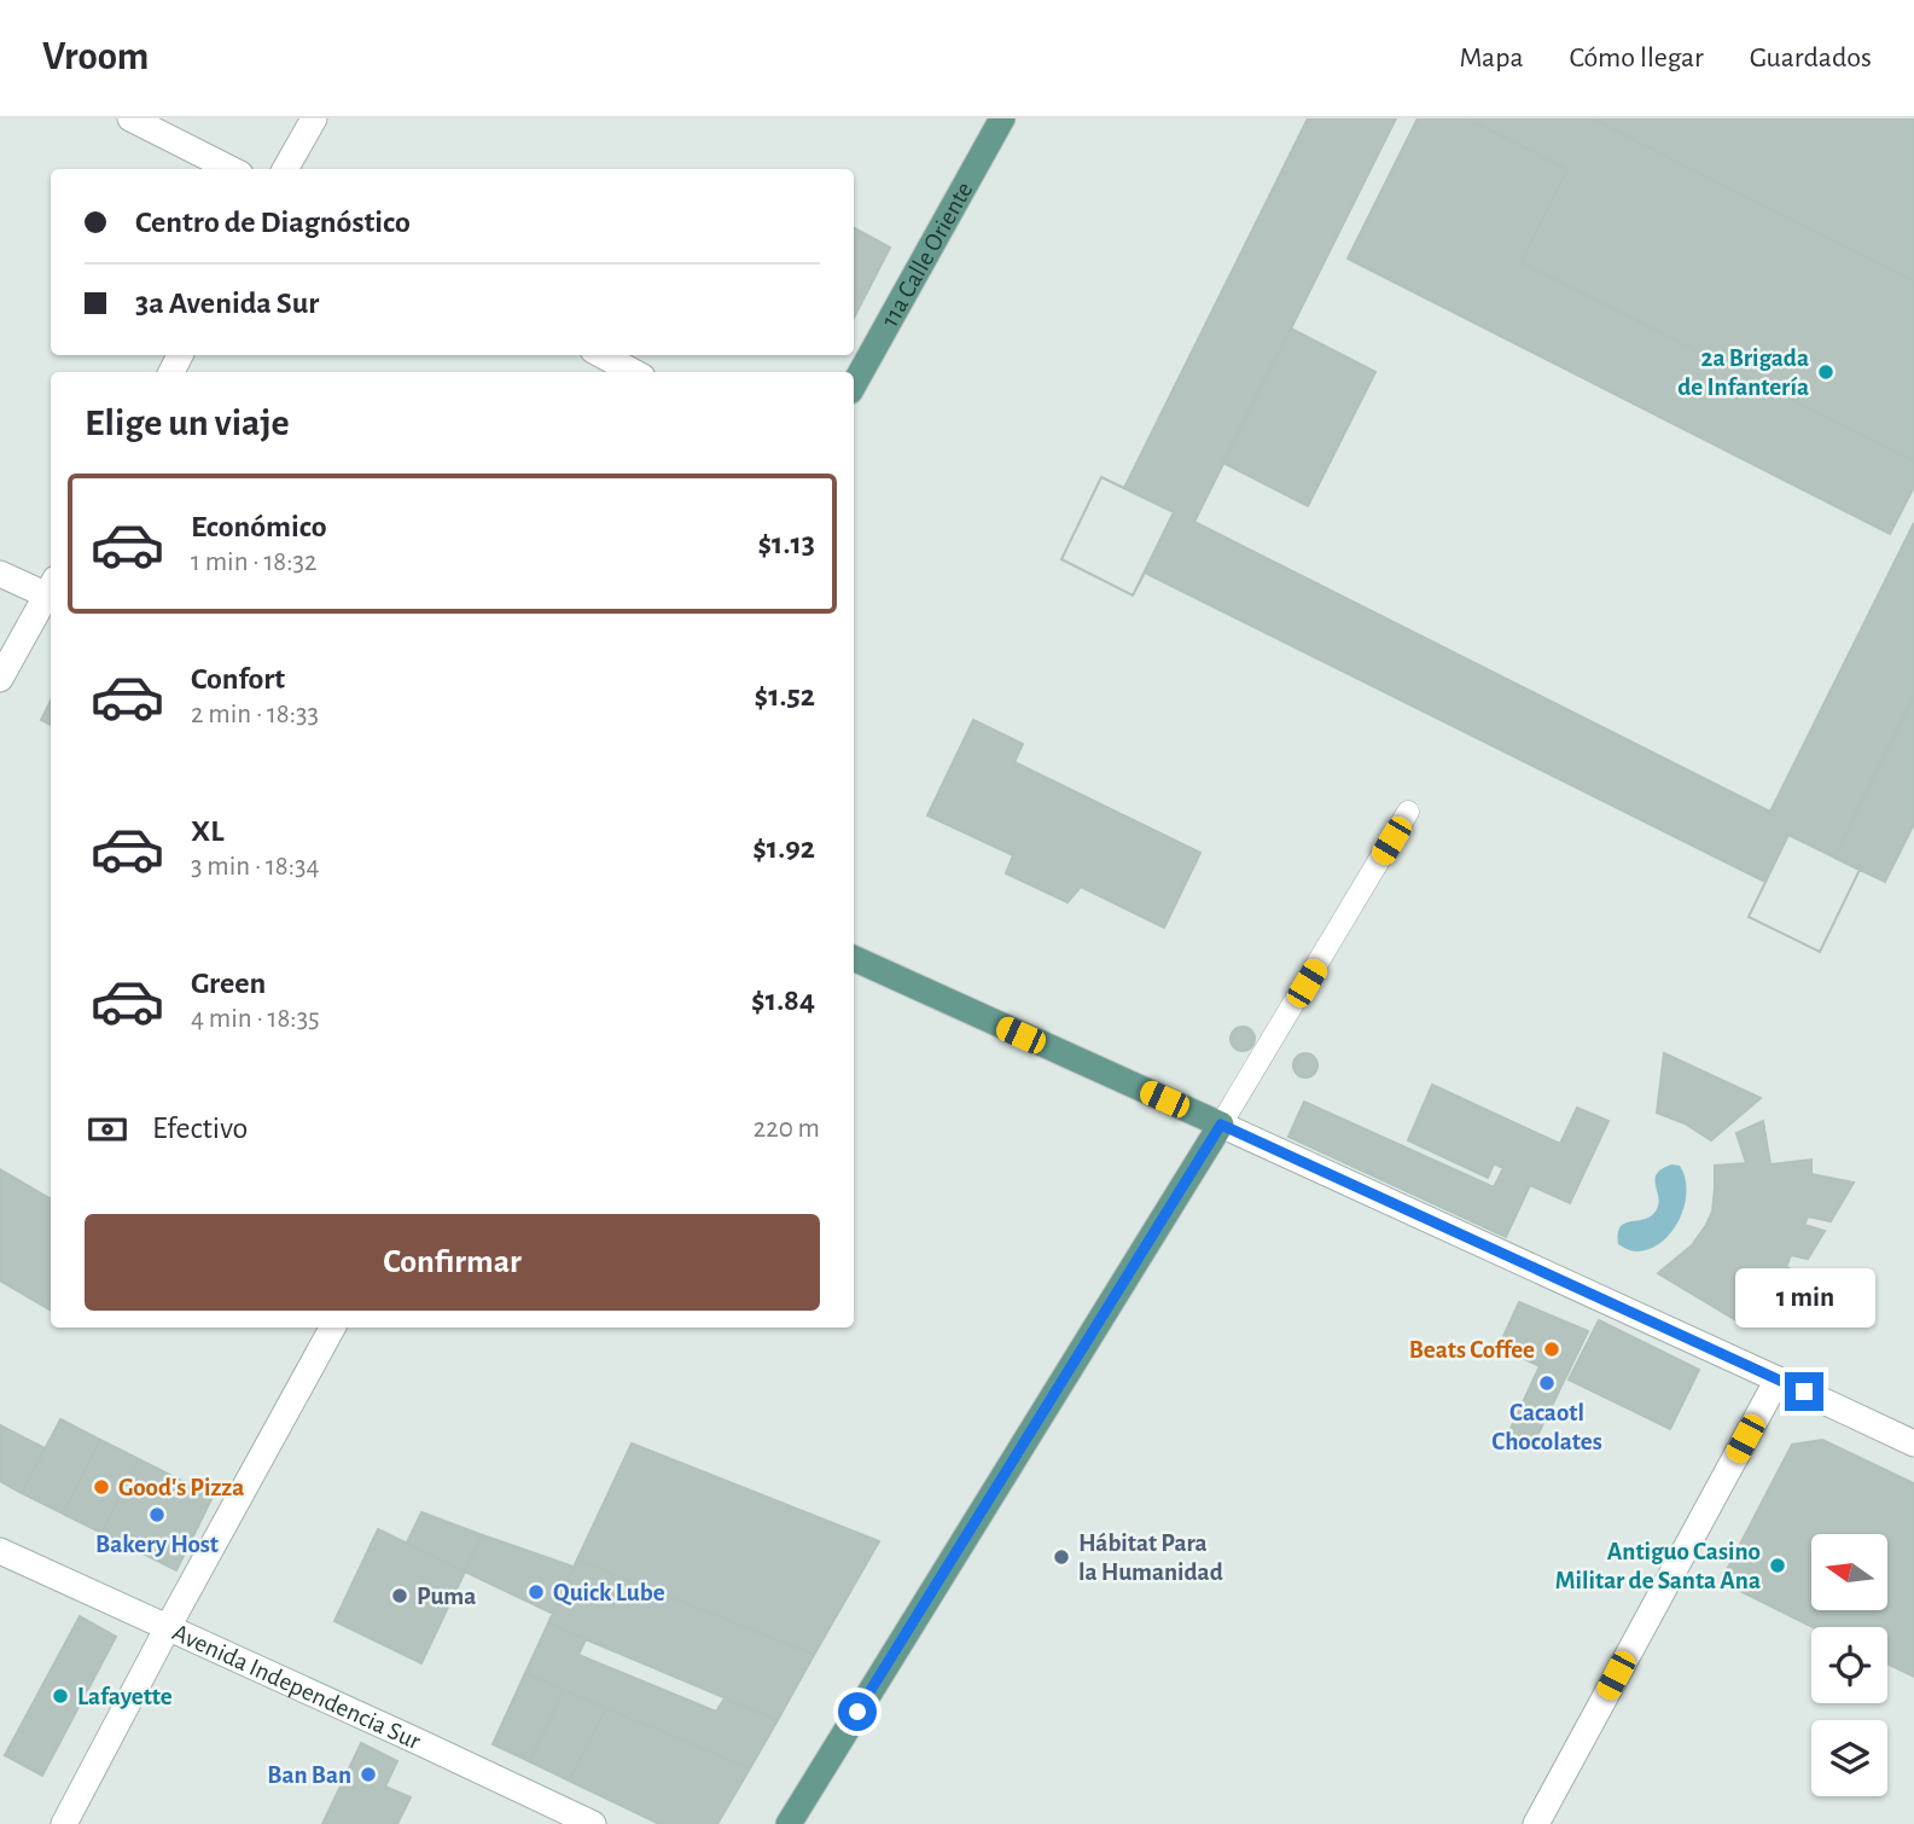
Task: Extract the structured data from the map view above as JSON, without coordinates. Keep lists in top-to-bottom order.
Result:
{
  "streets": {
    "main road": ["11a Calle Oriente"],
    "street": ["Avenida Independencia Sur"]
  },
  "places": [
    "2a Brigada de Infantería",
    "Beats Coffee",
    "Cacaotl Chocolates",
    "Good's Pizza",
    "Bakery Host",
    "Hábitat Para la Humanidad",
    "Antiguo Casino Militar de Santa Ana",
    "Quick Lube",
    "Puma",
    "Lafayette",
    "Ban Ban"
  ],
  "north": "left",
  "page": {
    "header": "Vroom",
    "nav": ["Mapa", "Cómo llegar", "Guardados"],
    "banner": ["Centro de Diagnóstico", "3a Avenida Sur"],
    "heading": "Elige un viaje",
    "list": [
      {
        "name": "Económico",
        "note": "1 min · 18:32",
        "value": "$1.13"
      },
      {
        "name": "Confort",
        "note": "2 min · 18:33",
        "value": "$1.52"
      },
      {
        "name": "XL",
        "note": "3 min · 18:34",
        "value": "$1.92"
      },
      {
        "name": "Green",
        "note": "4 min · 18:35",
        "value": "$1.84"
      }
    ],
    "pay": ["Efectivo", "220 m"],
    "buttons": "Confirmar",
    "bubble": "1 min"
  }
}
